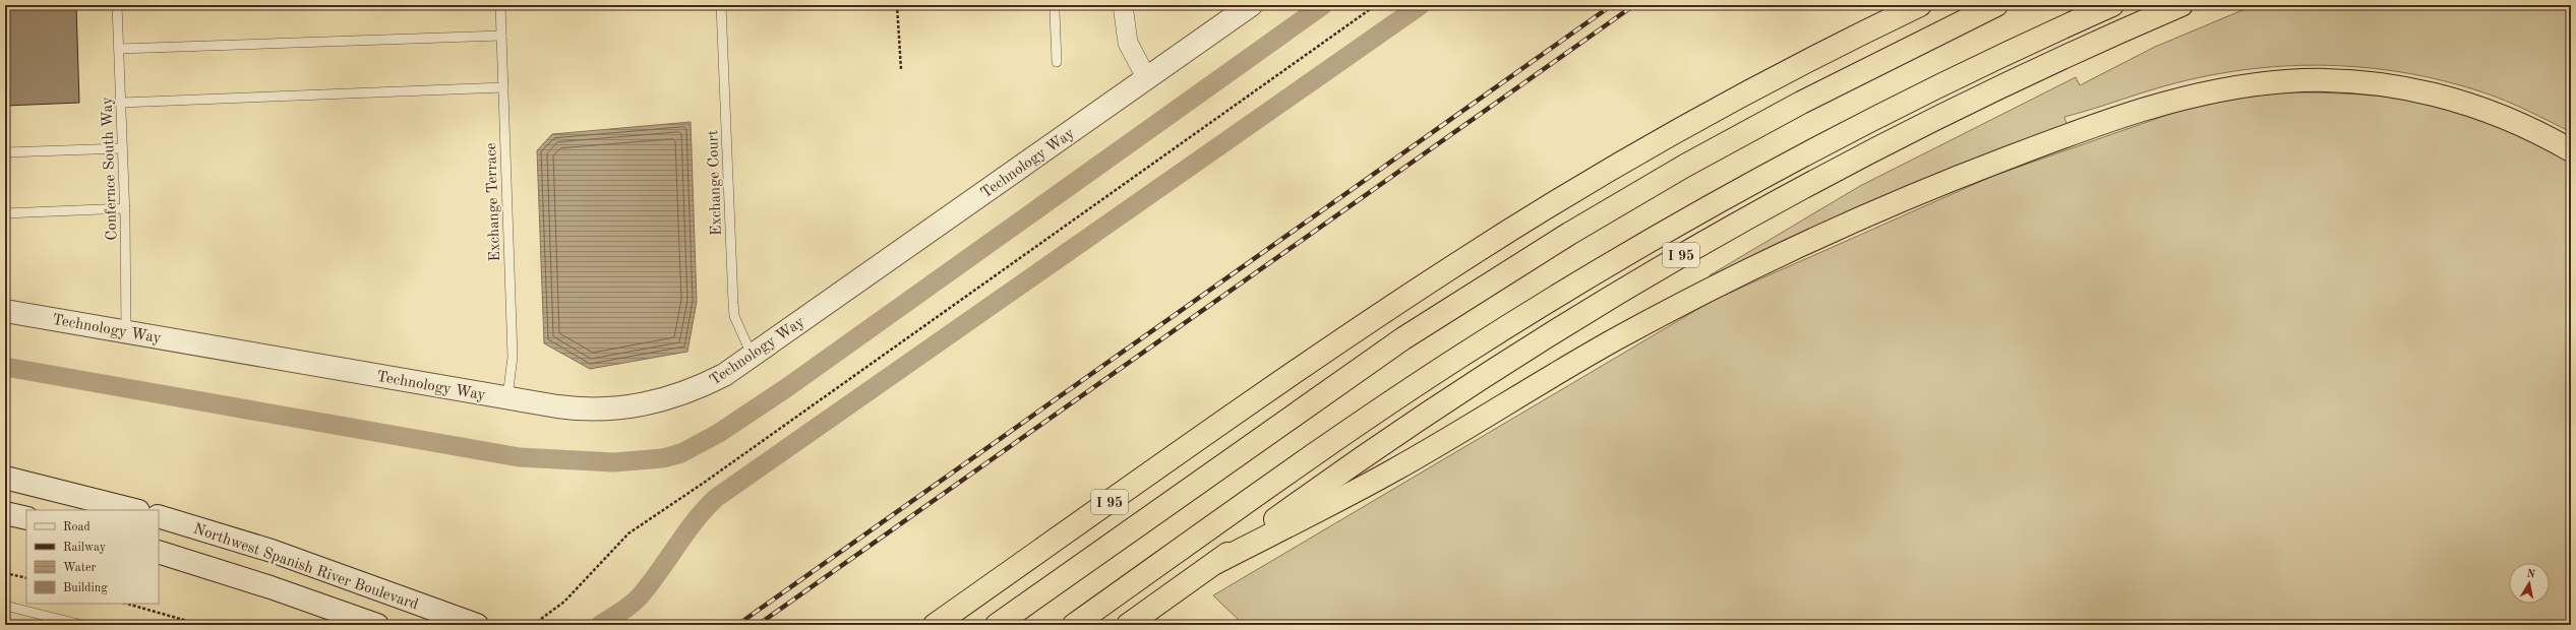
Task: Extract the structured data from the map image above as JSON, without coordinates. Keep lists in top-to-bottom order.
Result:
{
  "streets": {
    "highway": ["I 95"],
    "street": ["Technology Way", "Northwest Spanish River Boulevard"],
    "lane": ["Confernce South Way", "Exchange Court", "Exchange Terrace"]
  },
  "crossings": [
    ["Technology Way", "Confernce South Way"],
    ["Technology Way", "Exchange Court"],
    ["Technology Way", "Exchange Terrace"]
  ],
  "legend": [
    "Road",
    "Railway",
    "Water",
    "Building"
  ],
  "north": "top"
}
